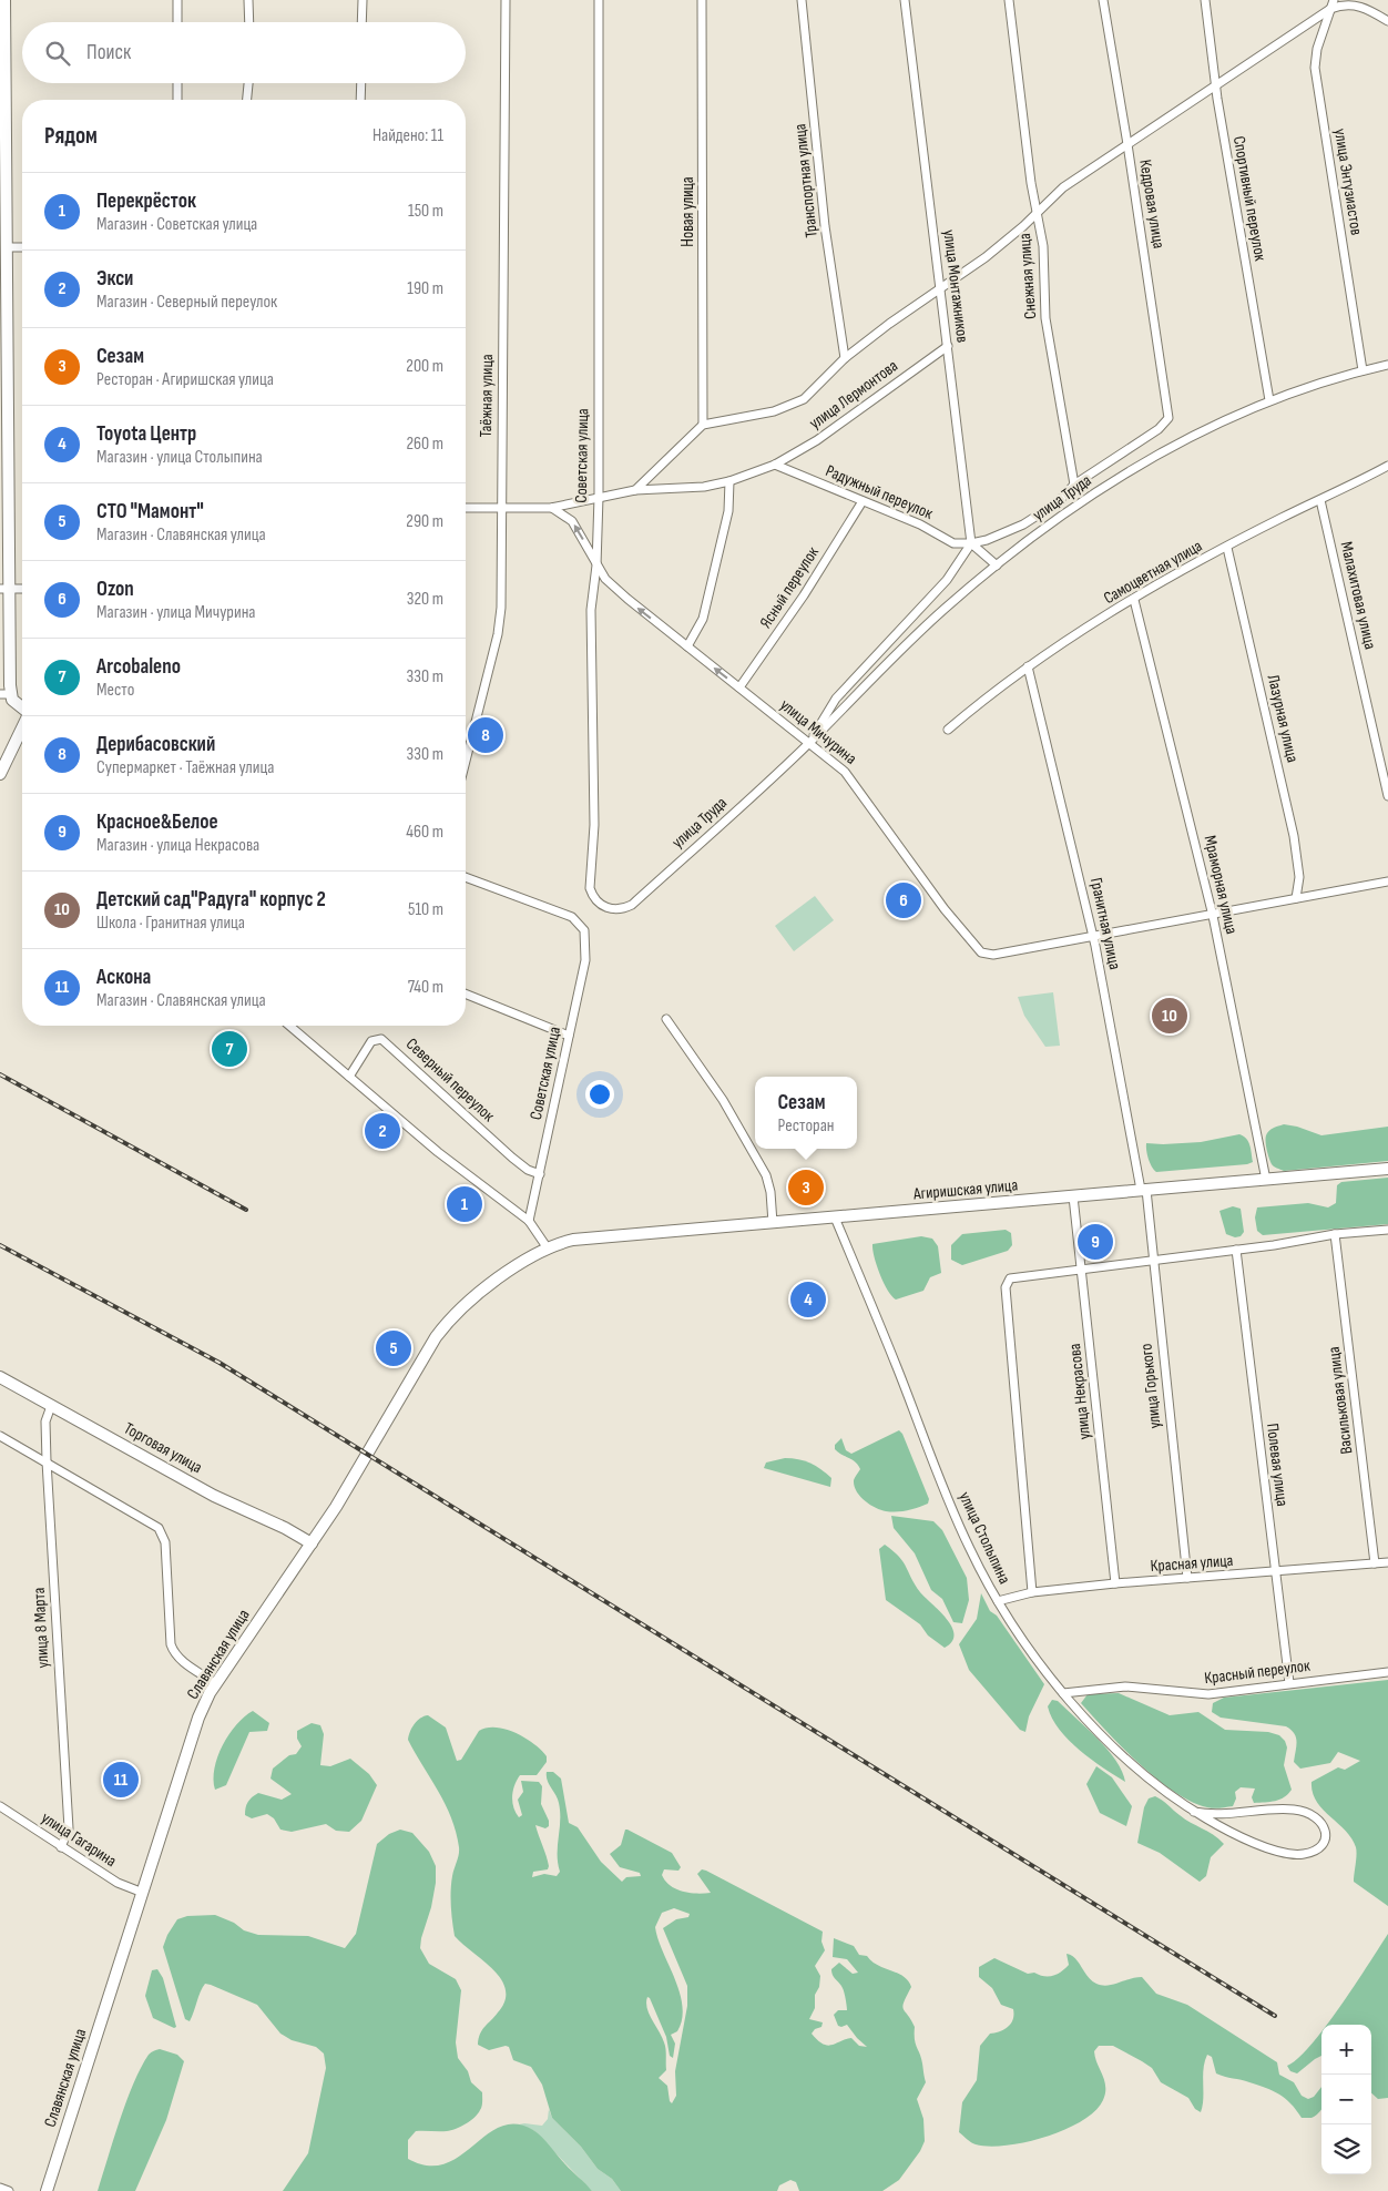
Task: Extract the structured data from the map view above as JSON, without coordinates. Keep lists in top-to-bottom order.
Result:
{
  "streets": {
    "street": [
      "Транспортная улица",
      "улица Энтузиастов",
      "Спортивный переулок",
      "Кедровая улица",
      "Новая улица",
      "Снежная улица",
      "улица Монтажников",
      "улица Лермонтова",
      "Таёжная улица",
      "Советская улица",
      "Радужный переулок",
      "улица Труда",
      "Самоцветная улица",
      "Ясный переулок",
      "Малахитовая улица",
      "Лазурная улица",
      "улица Мичурина",
      "Мраморная улица",
      "Гранитная улица",
      "Северный переулок",
      "Агиришская улица",
      "улица Горького",
      "улица Некрасова",
      "Васильковая улица",
      "Торговая улица",
      "Полевая улица",
      "улица Столыпина",
      "Красная улица",
      "улица 8 Марта",
      "Славянская улица",
      "Красный переулок",
      "улица Гагарина"
    ]
  },
  "crossings": [
    ["улица Энтузиастов", "улица Труда"],
    ["Спортивный переулок", "улица Труда"],
    ["Кедровая улица", "улица Труда"],
    ["Снежная улица", "улица Труда"],
    ["улица Монтажников", "улица Лермонтова"],
    ["улица Монтажников", "Радужный переулок"],
    ["улица Монтажников", "улица Труда"],
    ["улица Лермонтова", "Таёжная улица"],
    ["улица Лермонтова", "Советская улица"],
    ["улица Лермонтова", "Радужный переулок"],
    ["улица Лермонтова", "улица Мичурина"],
    ["Советская улица", "улица Труда"],
    ["Советская улица", "улица Мичурина"],
    ["Советская улица", "Северный переулок"],
    ["Радужный переулок", "улица Труда"],
    ["Радужный переулок", "Ясный переулок"],
    ["улица Труда", "улица Мичурина"],
    ["Самоцветная улица", "Малахитовая улица"],
    ["Самоцветная улица", "Лазурная улица"],
    ["Самоцветная улица", "Мраморная улица"],
    ["Самоцветная улица", "Гранитная улица"],
    ["Ясный переулок", "улица Мичурина"],
    ["улица Мичурина", "Гранитная улица"],
    ["Мраморная улица", "Агиришская улица"],
    ["Гранитная улица", "Агиришская улица"],
    ["Гранитная улица", "улица Горького"],
    ["Агиришская улица", "улица Горького"],
    ["Агиришская улица", "улица Некрасова"],
    ["Агиришская улица", "улица Столыпина"],
    ["Агиришская улица", "Славянская улица"],
    ["улица Горького", "Красная улица"],
    ["улица Некрасова", "улица Столыпина"],
    ["улица Некрасова", "Красная улица"],
    ["Васильковая улица", "Красная улица"],
    ["Торговая улица", "улица 8 Марта"],
    ["Торговая улица", "Славянская улица"],
    ["Полевая улица", "Красная улица"],
    ["Полевая улица", "Красный переулок"],
    ["улица Столыпина", "Красная улица"],
    ["улица Столыпина", "Красный переулок"],
    ["улица 8 Марта", "улица Гагарина"],
    ["Славянская улица", "улица Гагарина"]
  ],
  "one_way": ["улица Мичурина"],
  "page": {
    "search": "Поиск",
    "heading": ["Рядом", "Найдено: 11"],
    "list": [
      {
        "mark": "1",
        "name": "Перекрёсток",
        "note": "Магазин · Советская улица",
        "value": "150 m"
      },
      {
        "mark": "2",
        "name": "Экси",
        "note": "Магазин · Северный переулок",
        "value": "190 m"
      },
      {
        "mark": "3",
        "name": "Сезам",
        "note": "Ресторан · Агиришская улица",
        "value": "200 m"
      },
      {
        "mark": "4",
        "name": "Toyota Центр",
        "note": "Магазин · улица Столыпина",
        "value": "260 m"
      },
      {
        "mark": "5",
        "name": "СТО \"Мамонт\"",
        "note": "Магазин · Славянская улица",
        "value": "290 m"
      },
      {
        "mark": "6",
        "name": "Ozon",
        "note": "Магазин · улица Мичурина",
        "value": "320 m"
      },
      {
        "mark": "7",
        "name": "Arcobaleno",
        "note": "Место",
        "value": "330 m"
      },
      {
        "mark": "8",
        "name": "Дерибасовский",
        "note": "Супермаркет · Таёжная улица",
        "value": "330 m"
      },
      {
        "mark": "9",
        "name": "Красное&Белое",
        "note": "Магазин · улица Некрасова",
        "value": "460 m"
      },
      {
        "mark": "10",
        "name": "Детский сад\"Радуга\" корпус 2",
        "note": "Школа · Гранитная улица",
        "value": "510 m"
      },
      {
        "mark": "11",
        "name": "Аскона",
        "note": "Магазин · Славянская улица",
        "value": "740 m"
      }
    ],
    "pins": [
      "8",
      "6",
      "10",
      "7",
      "2",
      "3",
      "1",
      "9",
      "4",
      "5",
      "11"
    ],
    "popup": ["Сезам", "Ресторан"],
    "map_buttons": ["+", "−"]
  }
}
